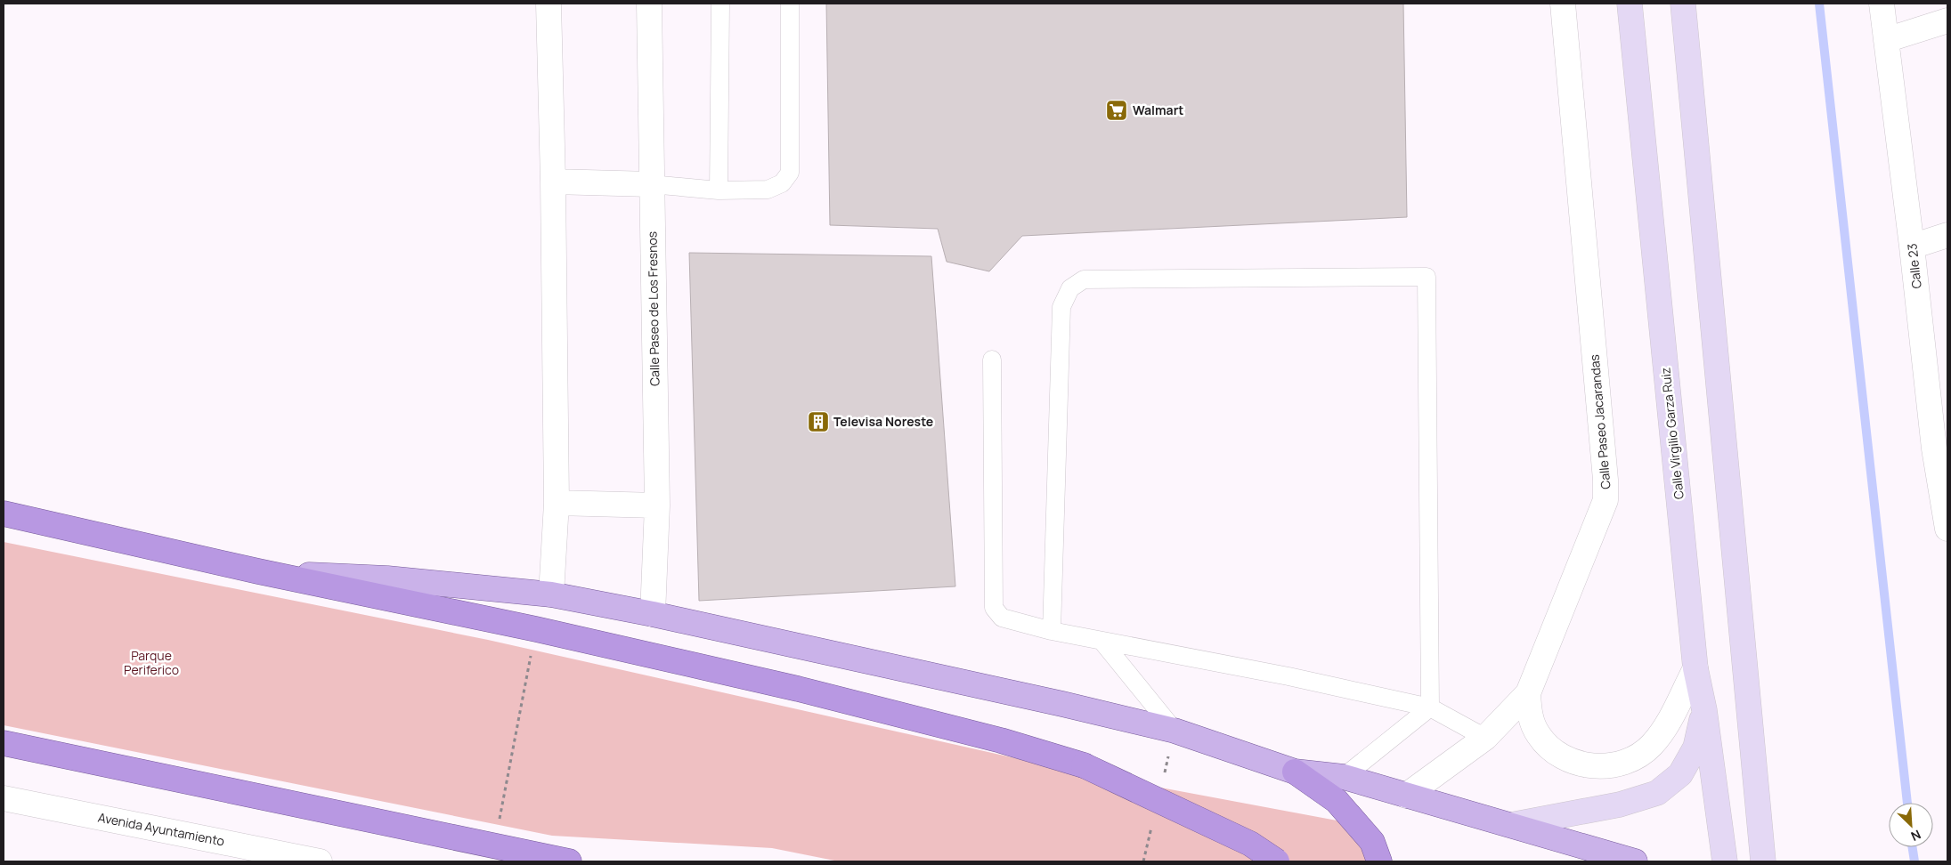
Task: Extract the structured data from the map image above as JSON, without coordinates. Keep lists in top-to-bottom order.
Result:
{
  "streets": {
    "main road": ["Calle Virgilio Garza Ruiz"],
    "street": [
      "Calle 23",
      "Calle Paseo de Los Fresnos",
      "Calle Paseo Jacarandas",
      "Avenida Ayuntamiento"
    ]
  },
  "parks": ["Parque Periferico"],
  "places": {
    "supermarket": ["Walmart"],
    "building": ["Televisa Noreste"]
  },
  "north": "bottom right"
}
